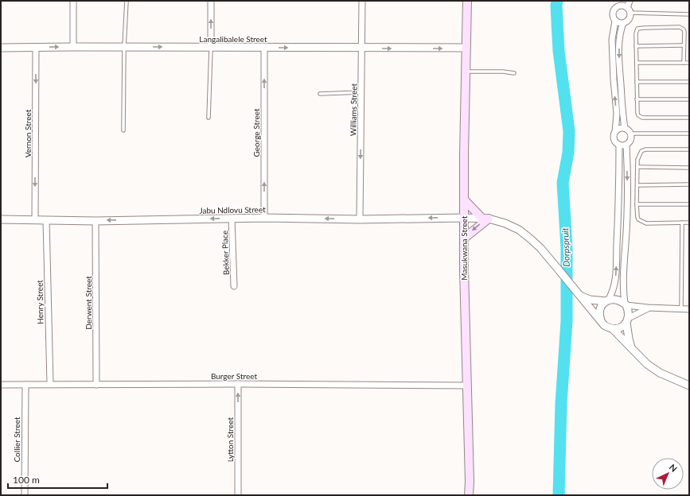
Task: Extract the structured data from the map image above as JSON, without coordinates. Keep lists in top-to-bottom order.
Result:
{
  "streets": {
    "main road": ["Masukwana Street"],
    "street": [
      "Langalibalele Street",
      "Williams Street",
      "George Street",
      "Vernon Street",
      "Jabu Ndlovu Street",
      "Bekker Place",
      "Henry Street",
      "Derwent Street",
      "Burger Street",
      "Collier Street",
      "Lytton Street"
    ]
  },
  "crossings": [
    ["Langalibalele Street", "Williams Street"],
    ["Langalibalele Street", "George Street"],
    ["Langalibalele Street", "Vernon Street"],
    ["Langalibalele Street", "Masukwana Street"],
    ["Williams Street", "Jabu Ndlovu Street"],
    ["George Street", "Jabu Ndlovu Street"],
    ["Vernon Street", "Jabu Ndlovu Street"],
    ["Jabu Ndlovu Street", "Masukwana Street"],
    ["Jabu Ndlovu Street", "Bekker Place"],
    ["Jabu Ndlovu Street", "Henry Street"],
    ["Jabu Ndlovu Street", "Derwent Street"],
    ["Masukwana Street", "Burger Street"],
    ["Henry Street", "Burger Street"],
    ["Derwent Street", "Burger Street"],
    ["Burger Street", "Collier Street"],
    ["Burger Street", "Lytton Street"]
  ],
  "one_way": [
    "Langalibalele Street",
    "Williams Street",
    "George Street",
    "Vernon Street",
    "Jabu Ndlovu Street",
    "Lytton Street"
  ],
  "water": ["Dorpspruit"],
  "scale_bar": "100 m",
  "north": "top right"
}
